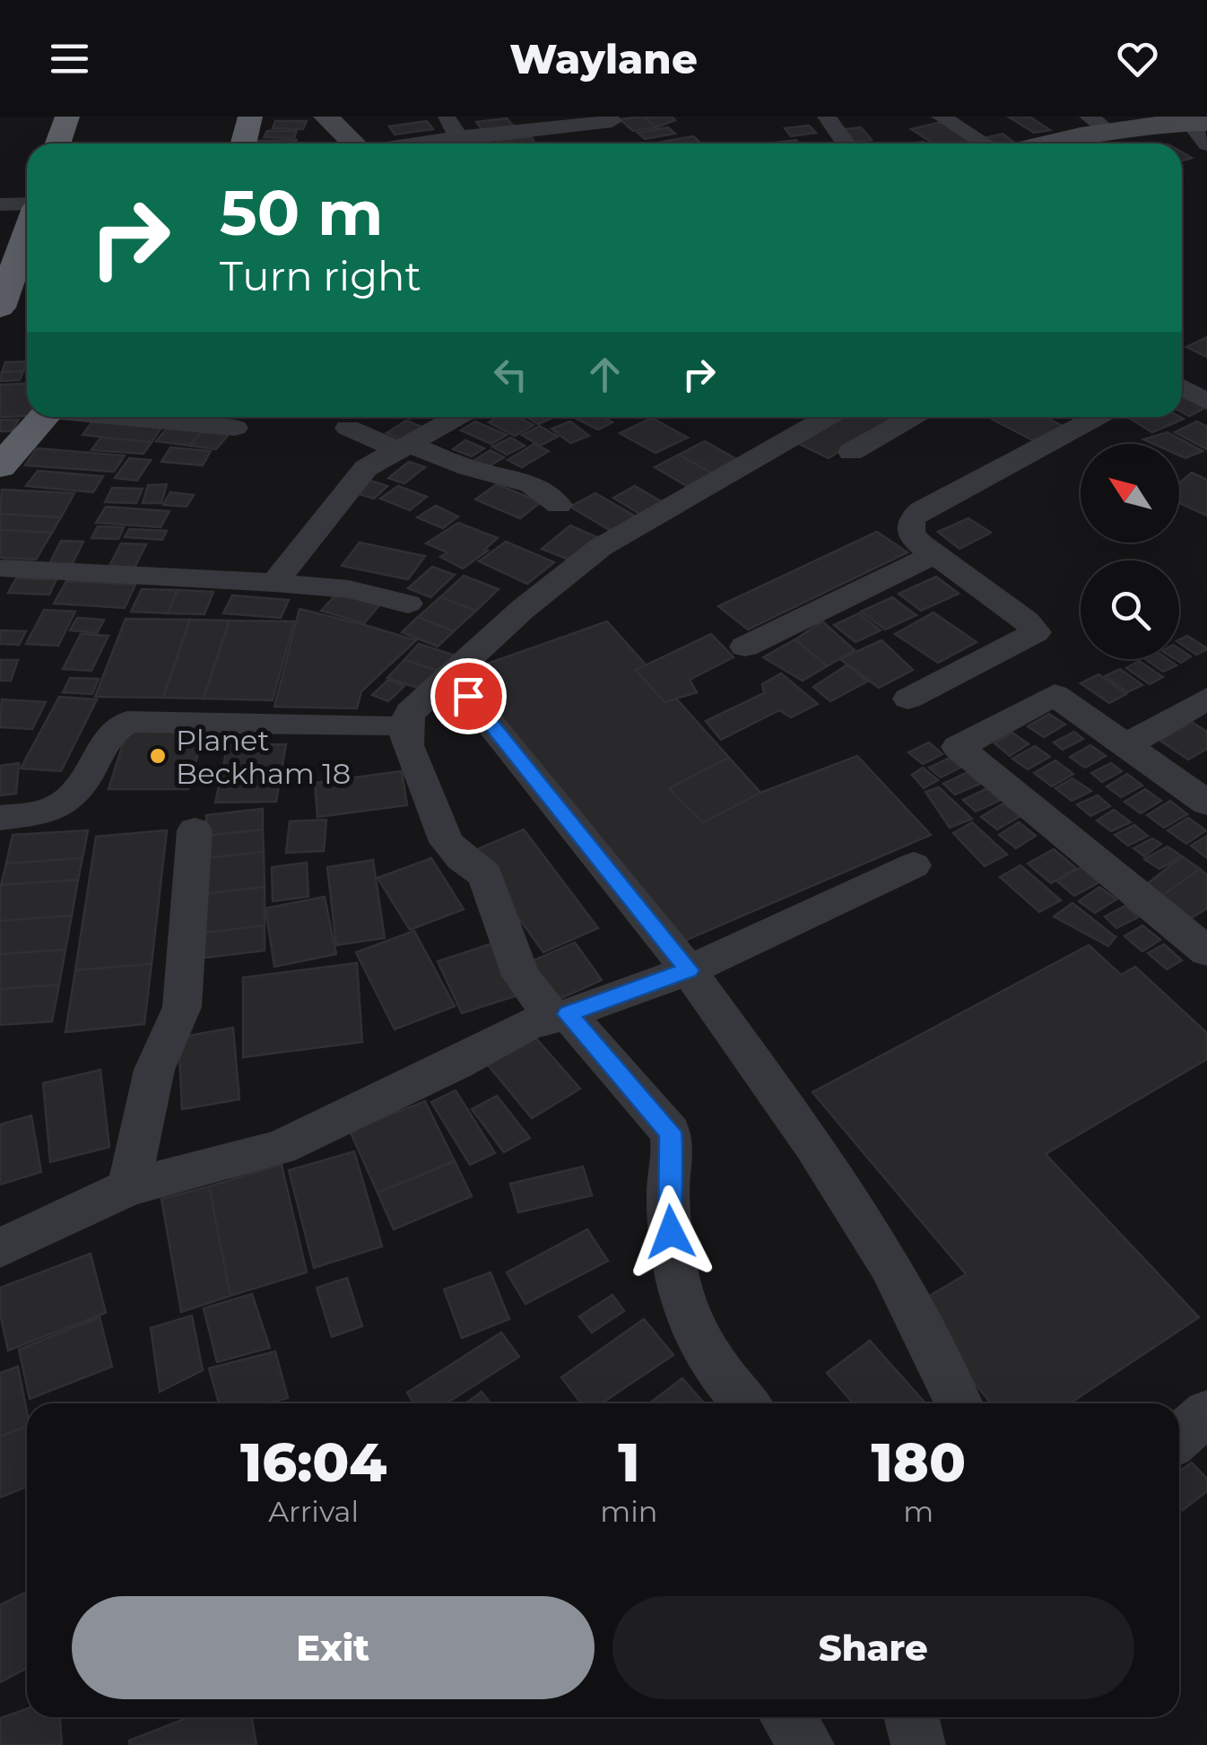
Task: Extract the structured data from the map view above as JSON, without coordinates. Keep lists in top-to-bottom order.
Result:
{
  "places": ["Planet Beckham 18"],
  "north": "top left",
  "page": {
    "header": "Waylane",
    "turn": ["50 m", "Turn right"],
    "eta": [
      "16:04",
      "Arrival",
      "1",
      "min",
      "180",
      "m"
    ],
    "buttons": ["Exit", "Share"]
  }
}
